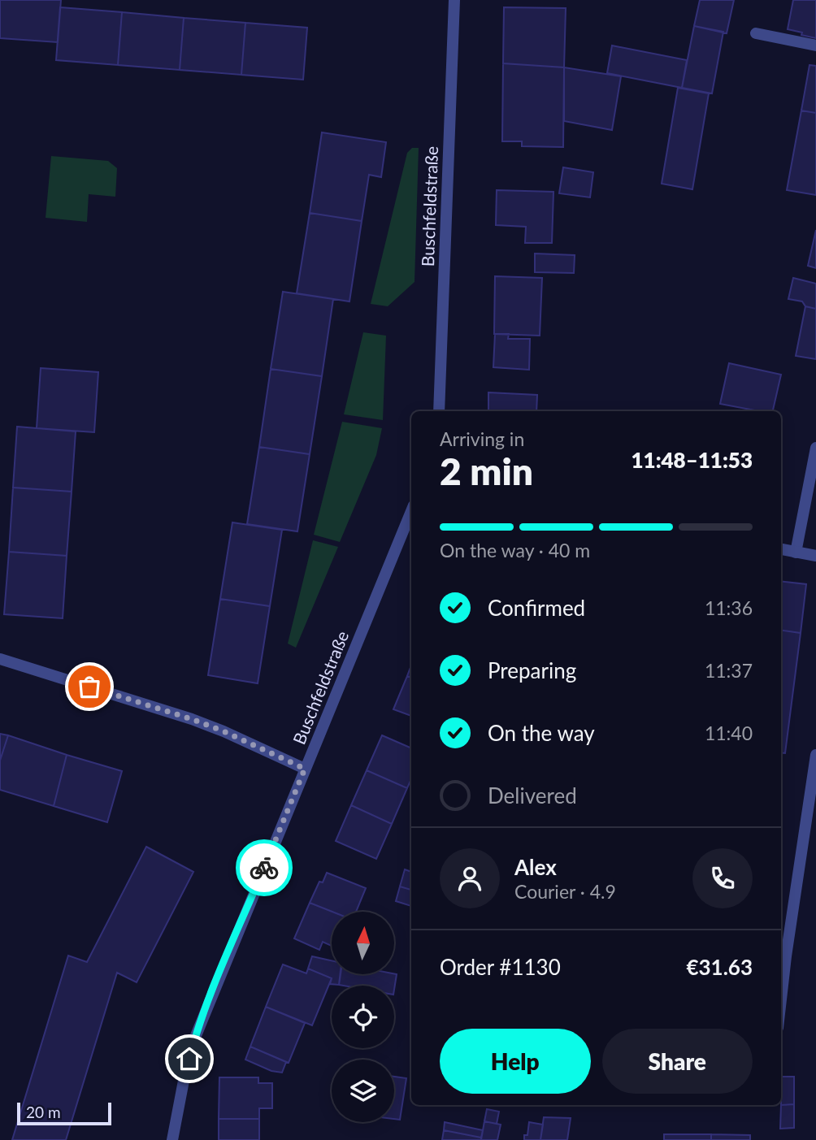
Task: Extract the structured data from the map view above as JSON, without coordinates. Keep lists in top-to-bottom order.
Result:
{
  "streets": {
    "street": ["Buschfeldstraße"]
  },
  "scale_bar": "20 m",
  "north": "top",
  "page": {
    "heading": ["2 min", "Arriving in", "11:48–11:53"],
    "panel": [
      "Alex",
      "Courier · 4.9",
      "Order #1130",
      "€31.63"
    ],
    "bar": "On the way · 40 m",
    "list": [
      ["Confirmed", "11:36"],
      ["Preparing", "11:37"],
      ["On the way", "11:40"],
      "Delivered"
    ],
    "buttons": ["Help", "Share"],
    "scale": "20 m"
  }
}
